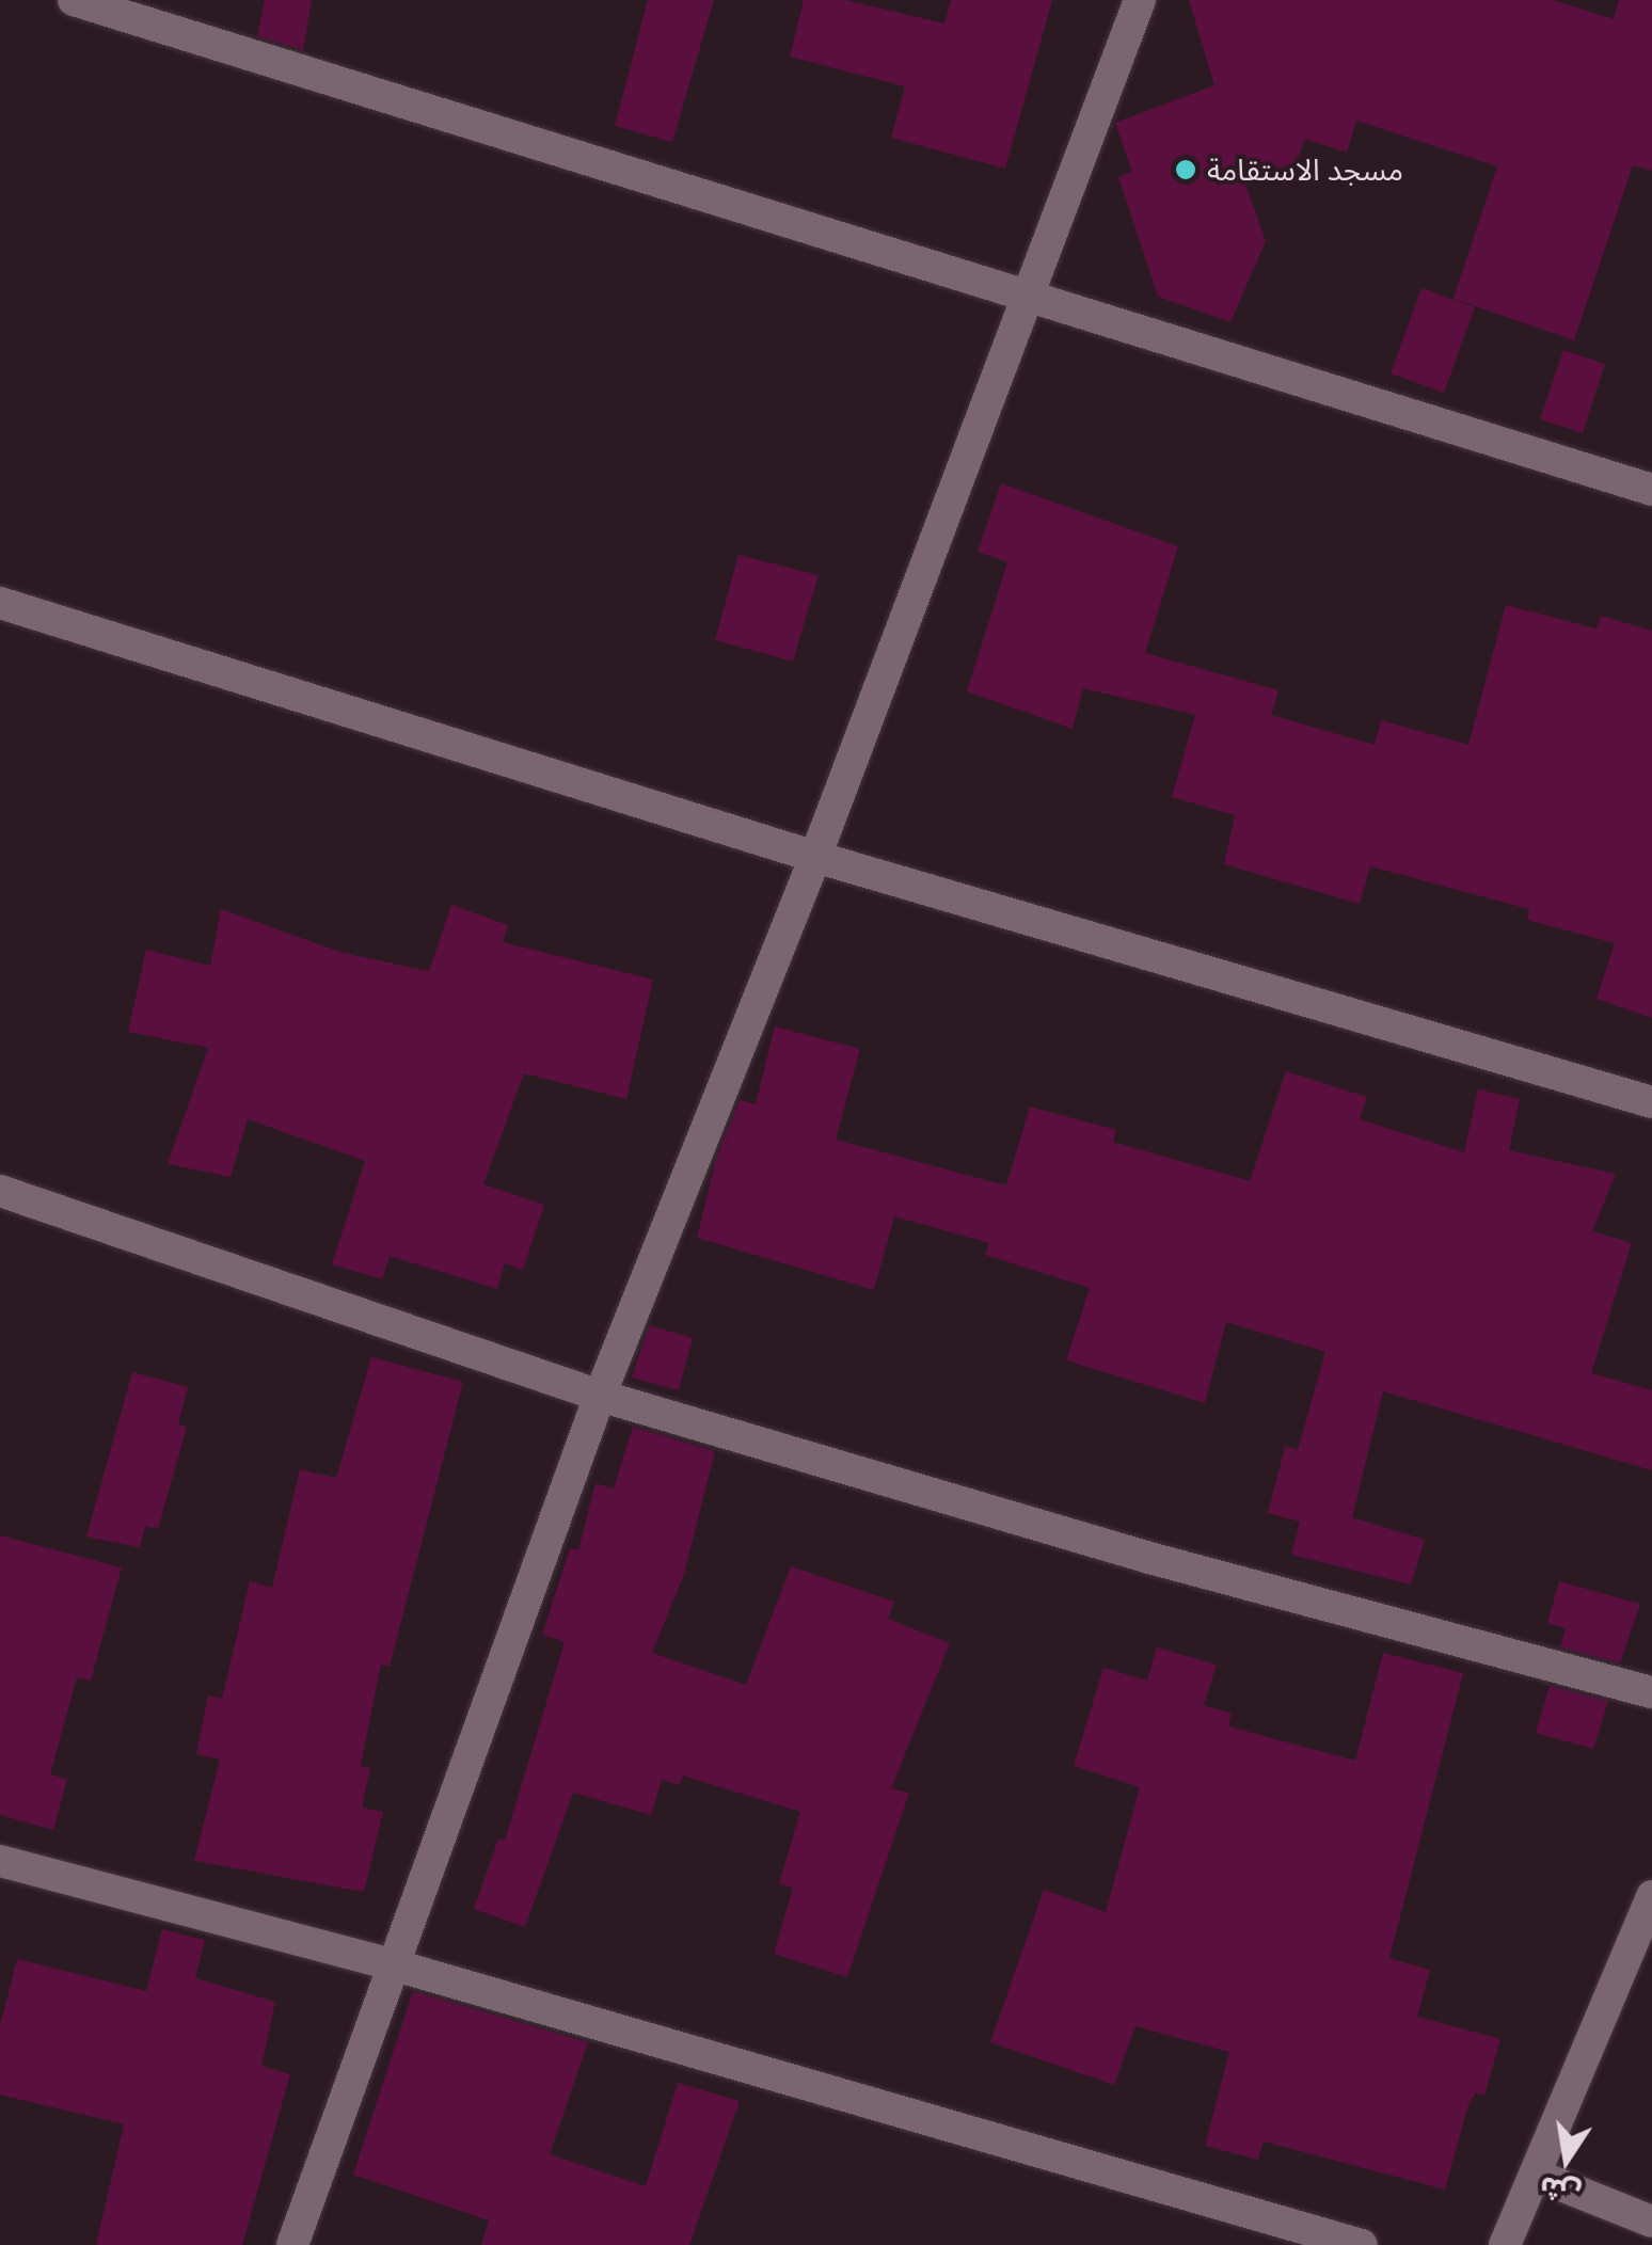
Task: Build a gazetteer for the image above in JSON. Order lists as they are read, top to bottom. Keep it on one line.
{"places":["مسجد الاستقامة"],"north":"bottom"}
